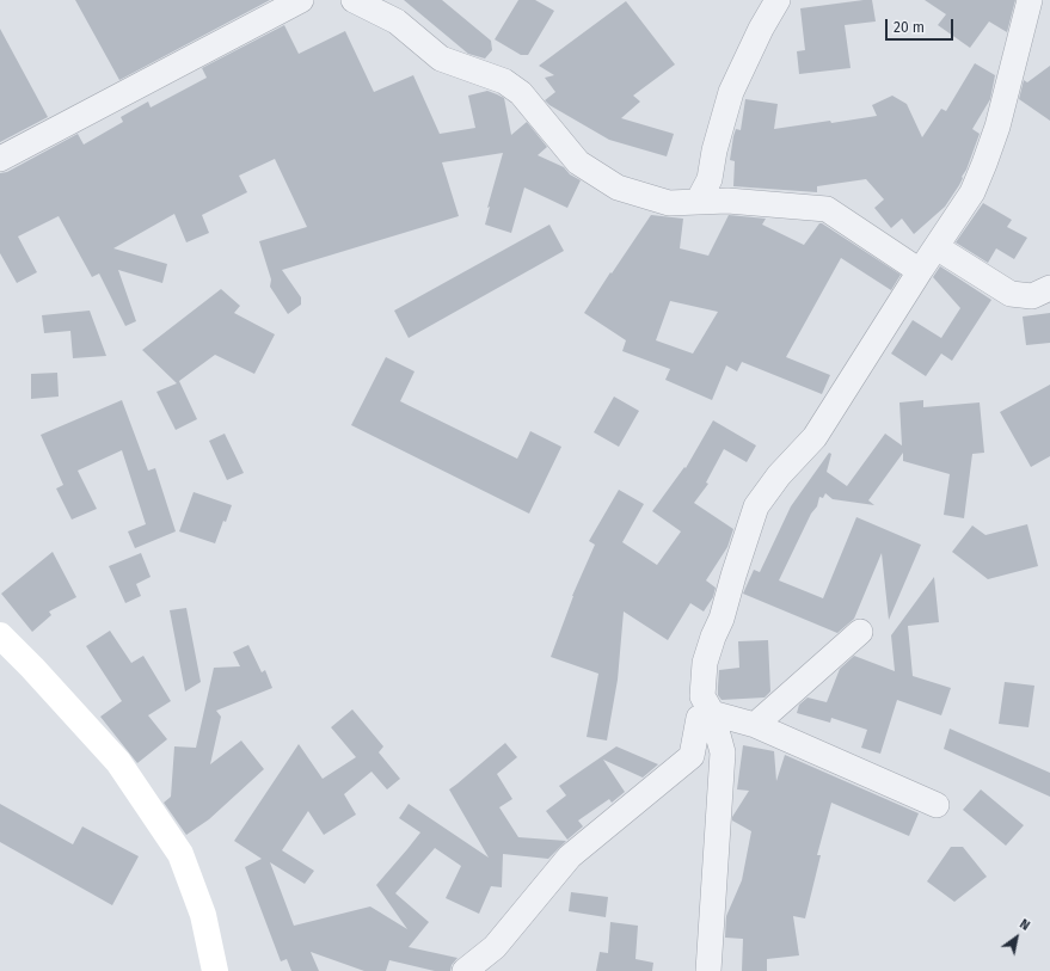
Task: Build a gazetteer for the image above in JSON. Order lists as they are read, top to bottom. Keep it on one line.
{"scale_bar":"20 m","north":"top right"}
